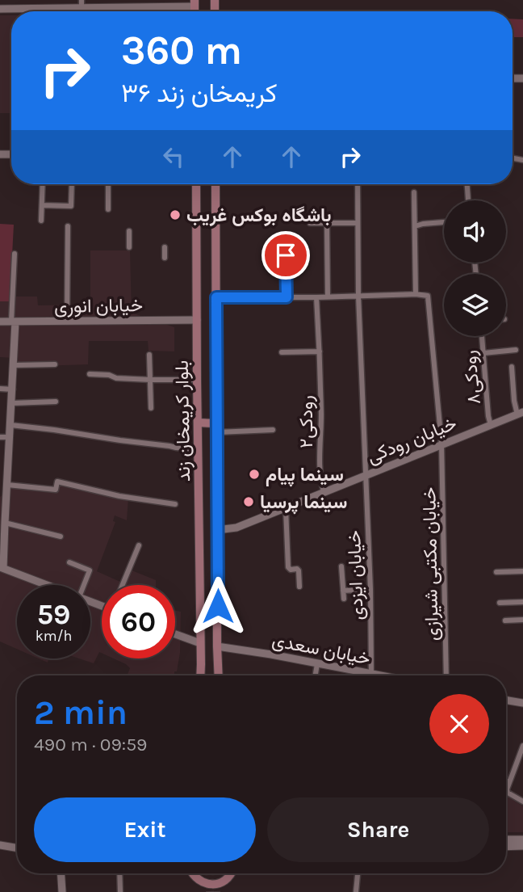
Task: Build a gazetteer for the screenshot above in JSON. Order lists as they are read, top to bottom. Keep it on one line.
{"streets":{"main road":["بلوار کریمخان زند"],"street":["خیابان انوری","رودکی۸","رودکی۲","خیابان رودکی","خیابان مکتبی شیرازی","خیابان ایزدی","خیابان سعدی"]},"crossings":[["خیابان انوری","بلوار کریمخان زند"],["رودکی۸","خیابان رودکی"],["بلوار کریمخان زند","خیابان رودکی"],["بلوار کریمخان زند","خیابان سعدی"],["رودکی۲","خیابان رودکی"],["خیابان رودکی","خیابان مکتبی شیرازی"],["خیابان رودکی","خیابان ایزدی"],["خیابان ایزدی","خیابان سعدی"]],"places":["باشگاه بوکس غریب","سینما پیام","سینما پرسیا"],"page":{"turn":["360 m","کریمخان زند ۳۶"],"speed":"59 km/h","limit":"60","heading":["2 min","490 m · 09:59"],"buttons":["Exit","Share"]}}
